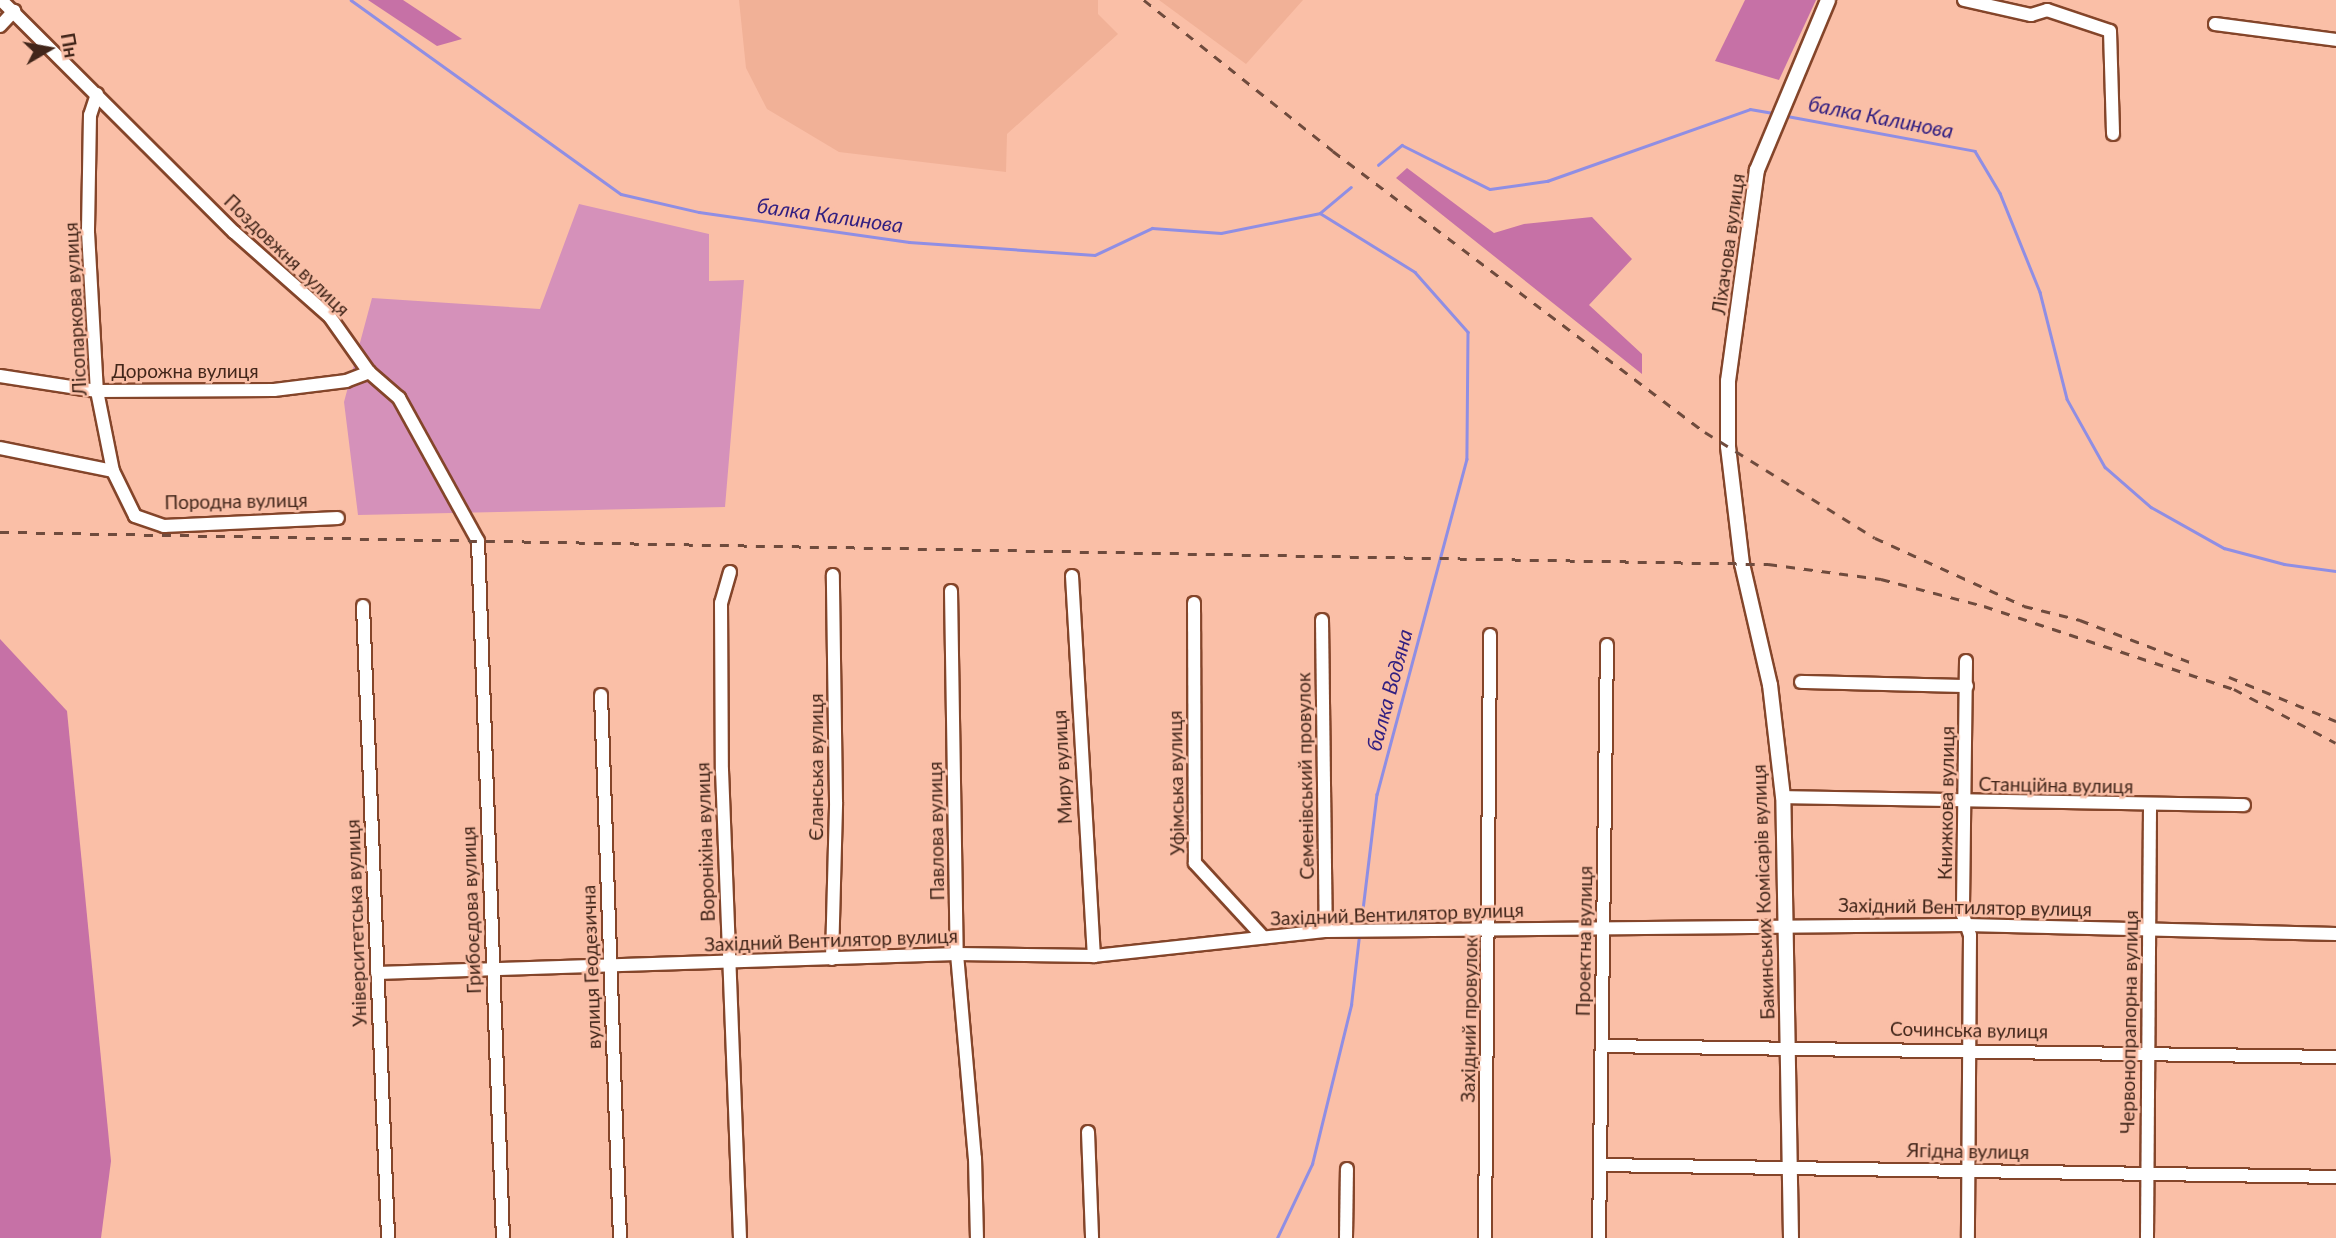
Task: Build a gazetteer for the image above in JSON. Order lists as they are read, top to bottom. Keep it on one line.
{"streets":{"street":["Ліхачова вулиця","Поздовжня вулиця","Лісопаркова вулиця","Дорожна вулиця","Породна вулиця","Єланська вулиця","Миру вулиця","Семенівський провулок","Уфімська вулиця","Станційна вулиця","Книжкова вулиця","Павлова вулиця","Вороніхіна вулиця","Бакинських Комісарів вулиця","Західний Вентилятор вулиця","Грибоєдова вулиця","Університетська вулиця","Проектна вулиця","вулиця Геодезична","Західний провулок","Червонопрапорна вулиця","Сочинська вулиця","Ягідна вулиця"]},"crossings":[["Ліхачова вулиця","Бакинських Комісарів вулиця"],["Поздовжня вулиця","Лісопаркова вулиця"],["Поздовжня вулиця","Дорожна вулиця"],["Поздовжня вулиця","Грибоєдова вулиця"],["Лісопаркова вулиця","Дорожна вулиця"],["Лісопаркова вулиця","Породна вулиця"],["Єланська вулиця","Західний Вентилятор вулиця"],["Миру вулиця","Західний Вентилятор вулиця"],["Семенівський провулок","Західний Вентилятор вулиця"],["Уфімська вулиця","Західний Вентилятор вулиця"],["Станційна вулиця","Книжкова вулиця"],["Станційна вулиця","Бакинських Комісарів вулиця"],["Станційна вулиця","Червонопрапорна вулиця"],["Книжкова вулиця","Західний Вентилятор вулиця"],["Книжкова вулиця","Сочинська вулиця"],["Книжкова вулиця","Ягідна вулиця"],["Павлова вулиця","Західний Вентилятор вулиця"],["Вороніхіна вулиця","Західний Вентилятор вулиця"],["Бакинських Комісарів вулиця","Західний Вентилятор вулиця"],["Бакинських Комісарів вулиця","Сочинська вулиця"],["Бакинських Комісарів вулиця","Ягідна вулиця"],["Західний Вентилятор вулиця","Грибоєдова вулиця"],["Західний Вентилятор вулиця","Університетська вулиця"],["Західний Вентилятор вулиця","Проектна вулиця"],["Західний Вентилятор вулиця","вулиця Геодезична"],["Західний Вентилятор вулиця","Західний провулок"],["Західний Вентилятор вулиця","Червонопрапорна вулиця"],["Проектна вулиця","Сочинська вулиця"],["Проектна вулиця","Ягідна вулиця"],["Червонопрапорна вулиця","Сочинська вулиця"],["Червонопрапорна вулиця","Ягідна вулиця"]],"water":["балка Калинова","балка Водяна"],"north":"right"}
